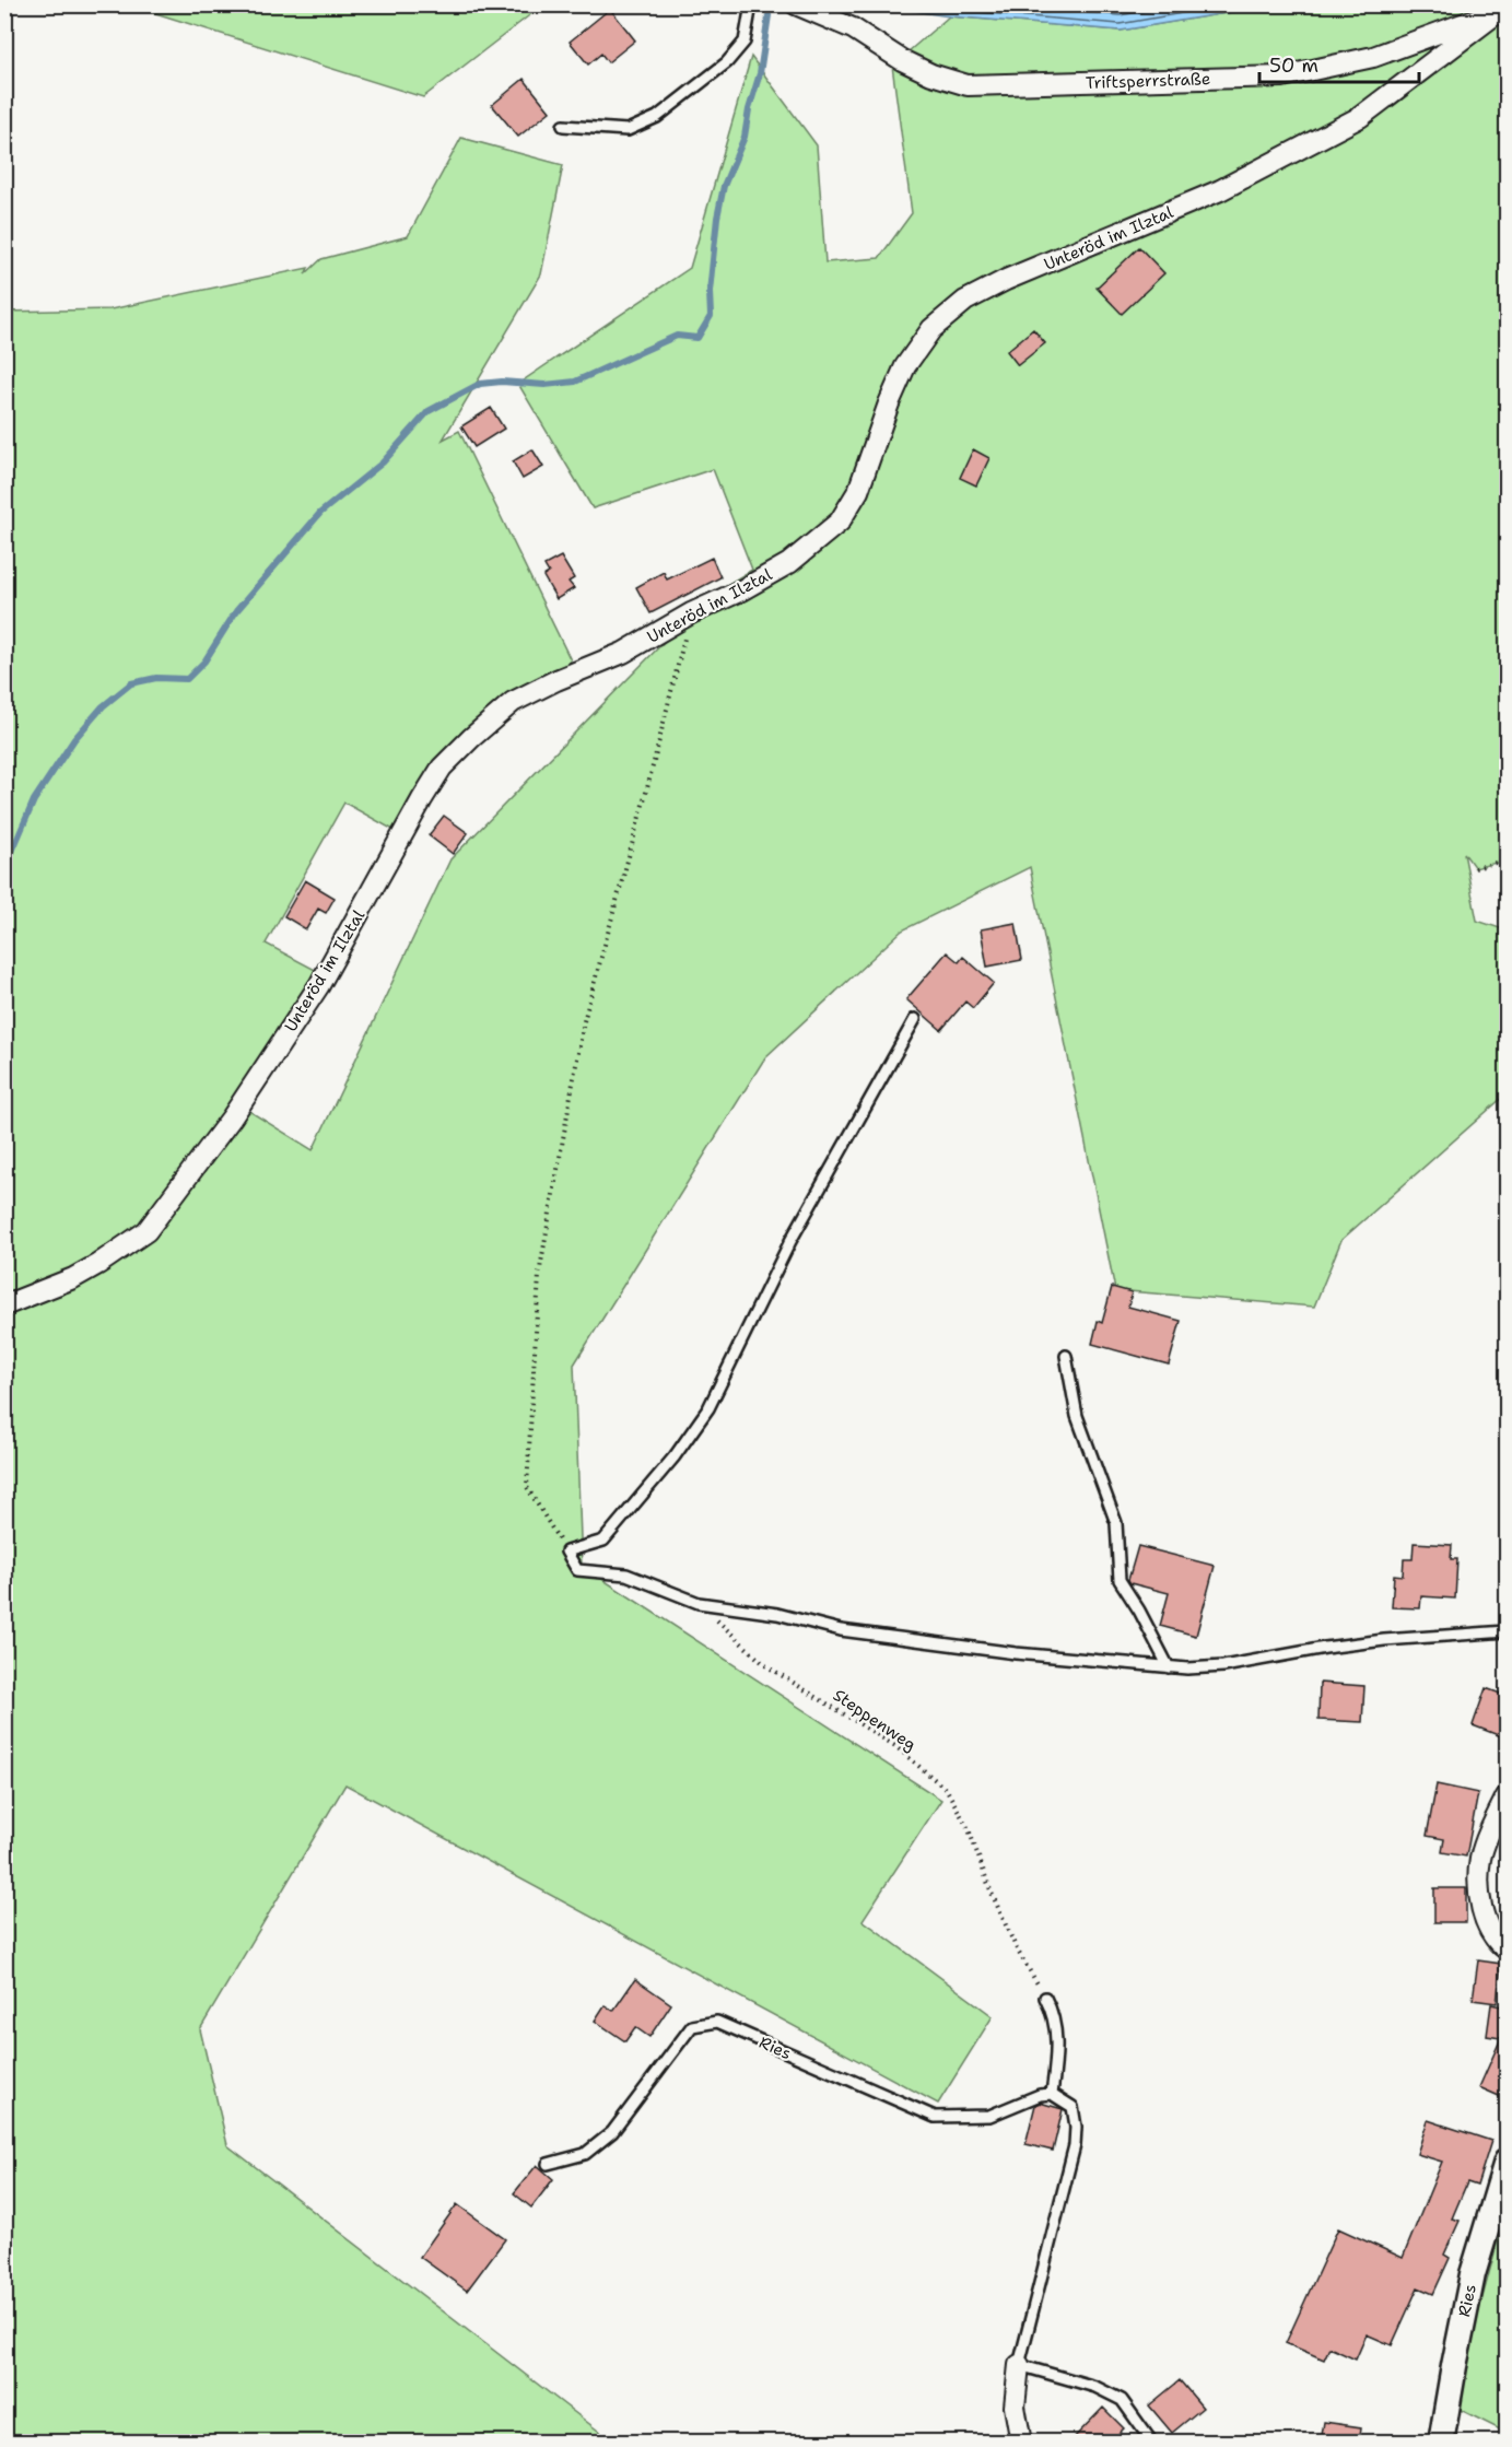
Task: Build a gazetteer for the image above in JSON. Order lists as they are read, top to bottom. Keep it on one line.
{"streets":{"street":["Triftsperrstraße","Unteröd im Ilztal","Ries"],"path":["Steppenweg"]},"crossings":[["Triftsperrstraße","Unteröd im Ilztal"]],"scale_bar":"50 m"}
